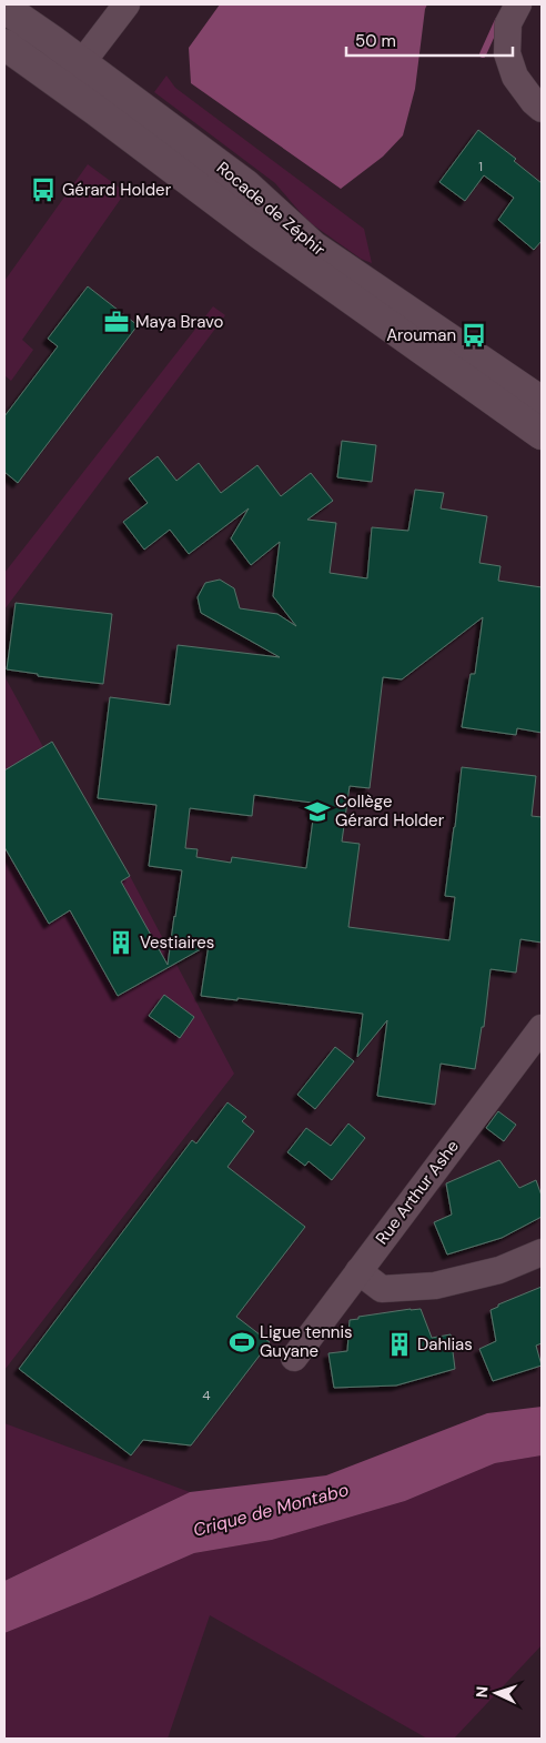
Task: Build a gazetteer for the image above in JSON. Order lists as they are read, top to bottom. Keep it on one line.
{"streets":{"main road":["Rocade de Zéphir"],"street":["Rue Arthur Ashe"]},"water":["Crique de Montabo"],"places":{"bus stop":["Gérard Holder","Arouman"],"office":["Maya Bravo"],"school or university":["Collège Gérard Holder"],"building":["Vestiaires","Dahlias"],"sports":["Ligue tennis Guyane"]},"house_numbers":["1","4"],"scale_bar":"50 m","north":"left"}
